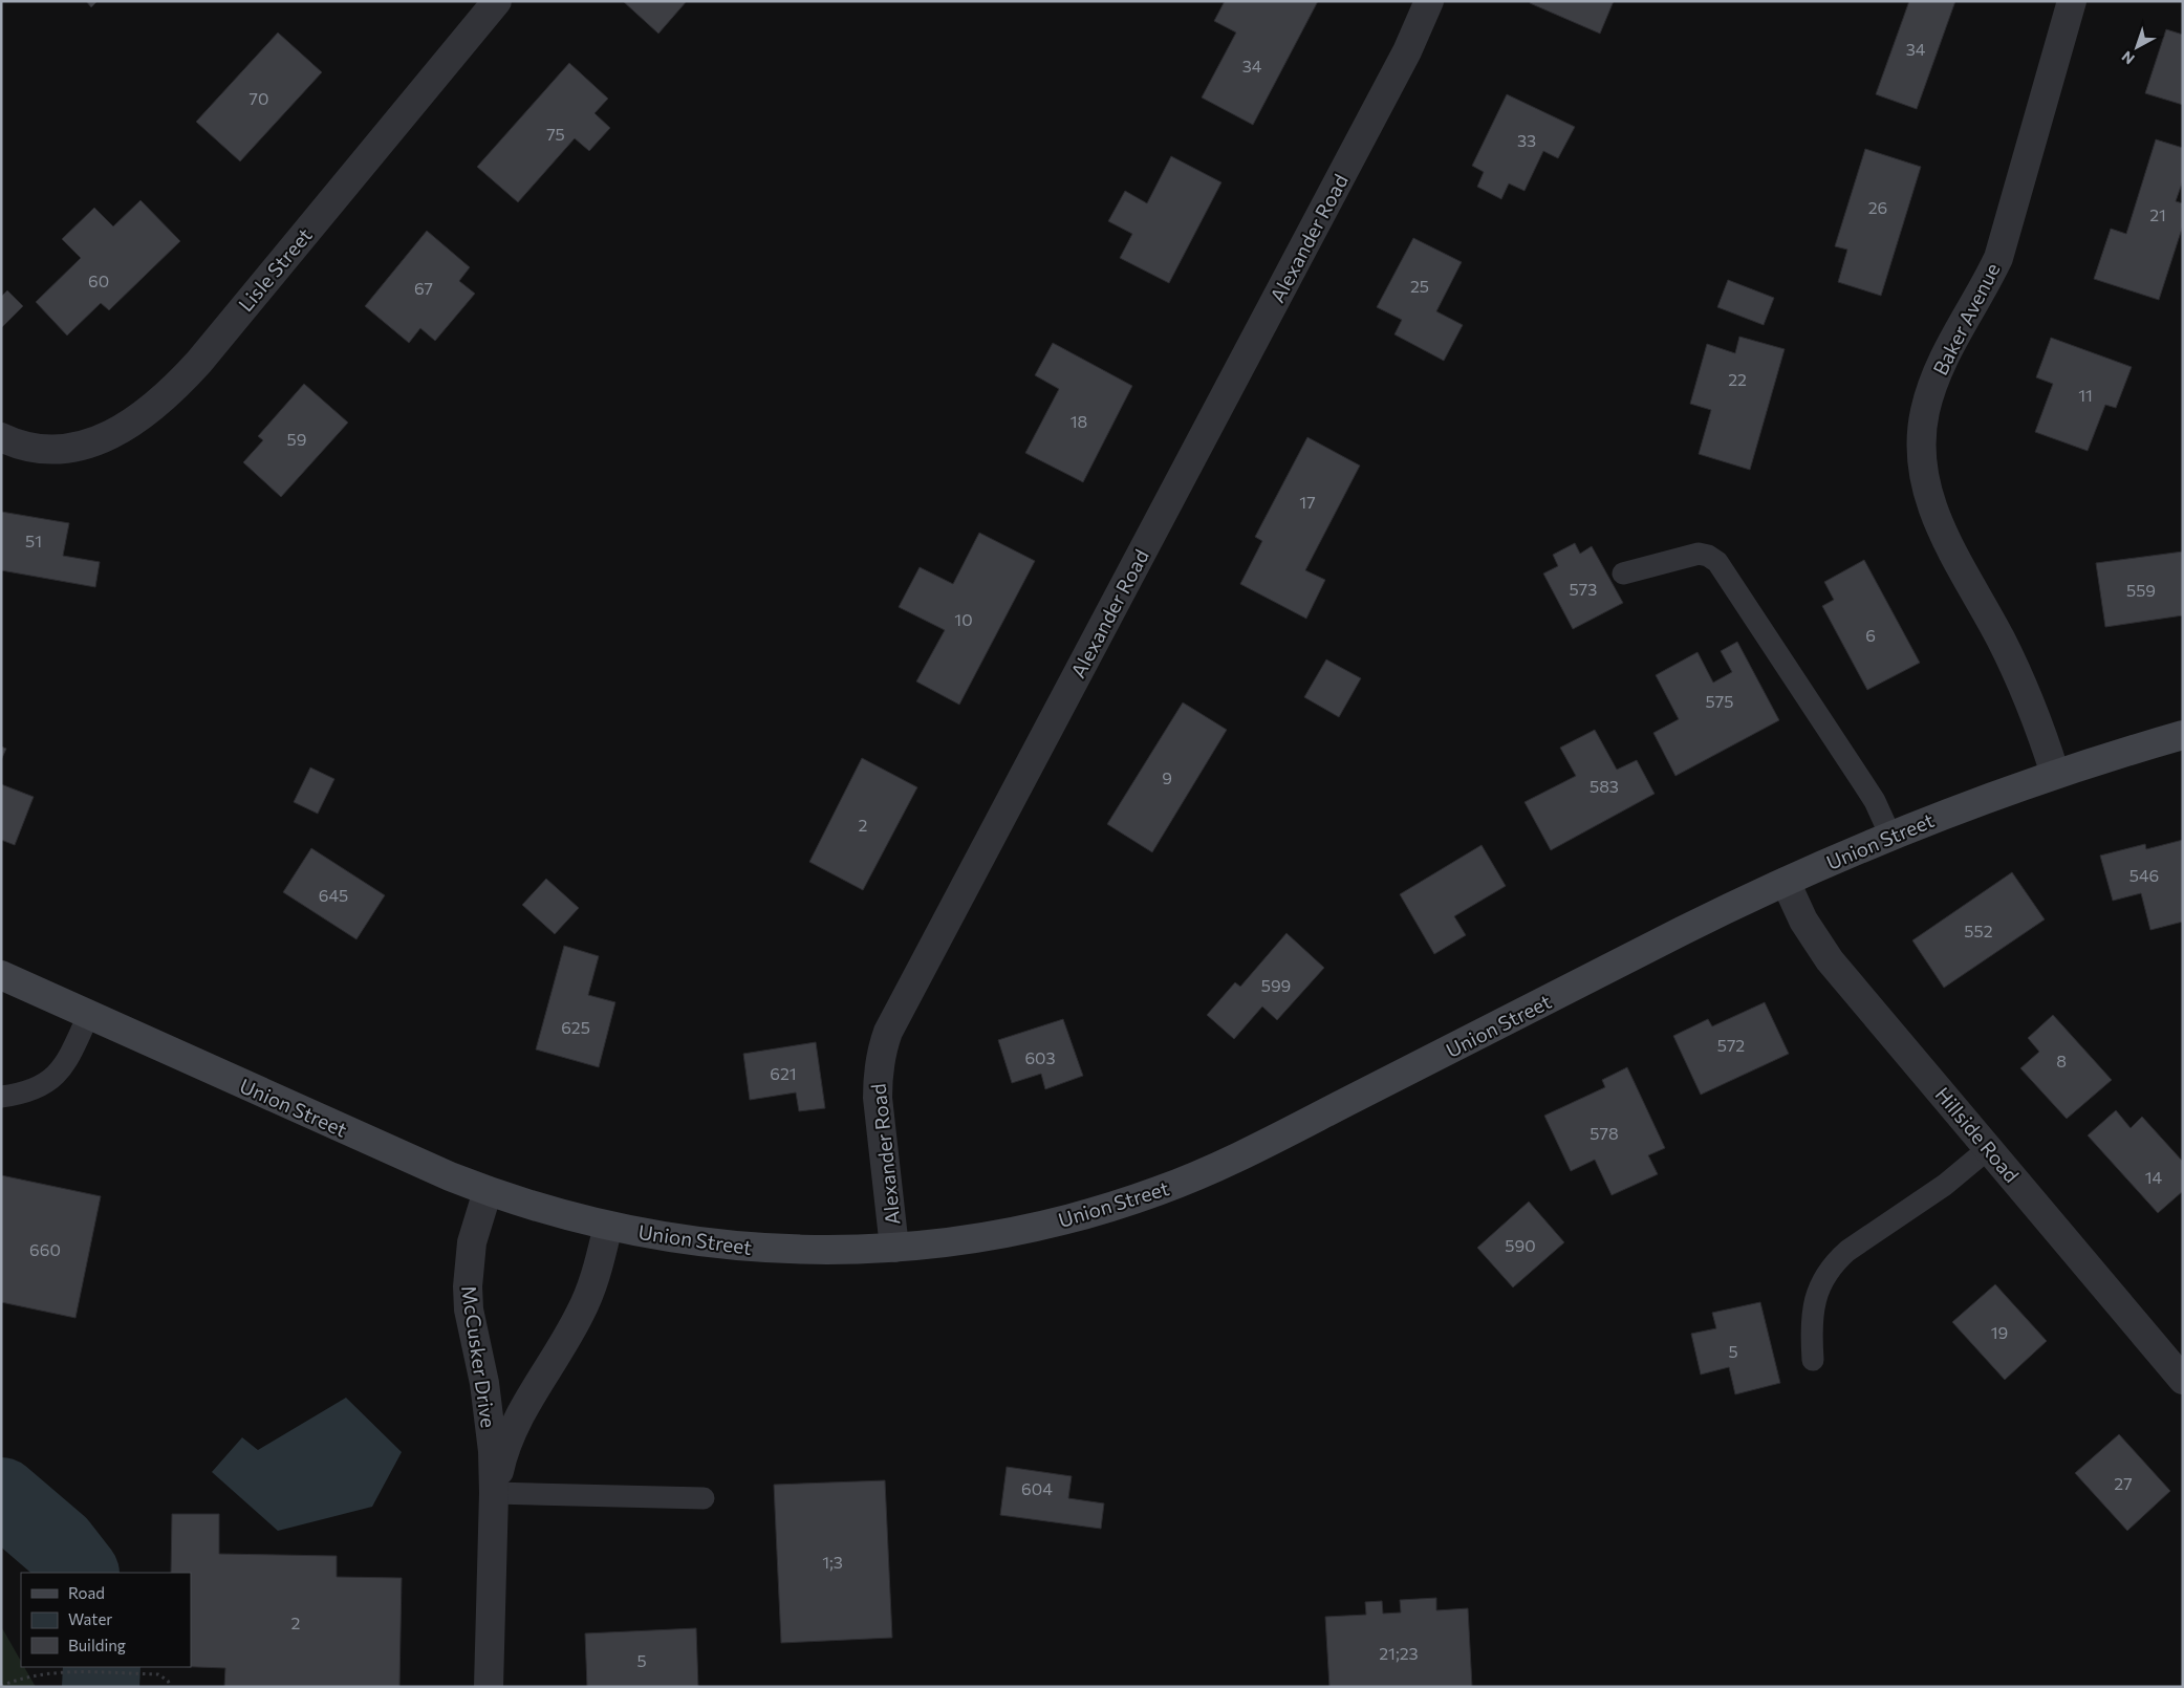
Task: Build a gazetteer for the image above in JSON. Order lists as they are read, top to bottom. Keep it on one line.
{"streets":{"main road":["Union Street"],"street":["Alexander Road","Lisle Street","Baker Avenue","Hillside Road","McCusker Drive"]},"crossings":[["Alexander Road","Union Street"],["Baker Avenue","Union Street"],["Union Street","Hillside Road"],["Union Street","McCusker Drive"]],"house_numbers":["34","34","70","75","33","26","21","60","25","67","22","11","18","59","17","51","573","559","10","6","575","9","583","2","546","645","552","599","625","572","603","8","621","578","14","590","660","19","5","27","604","1;3","2","21;23","5"],"legend":["Road","Water","Building"],"north":"bottom left"}
